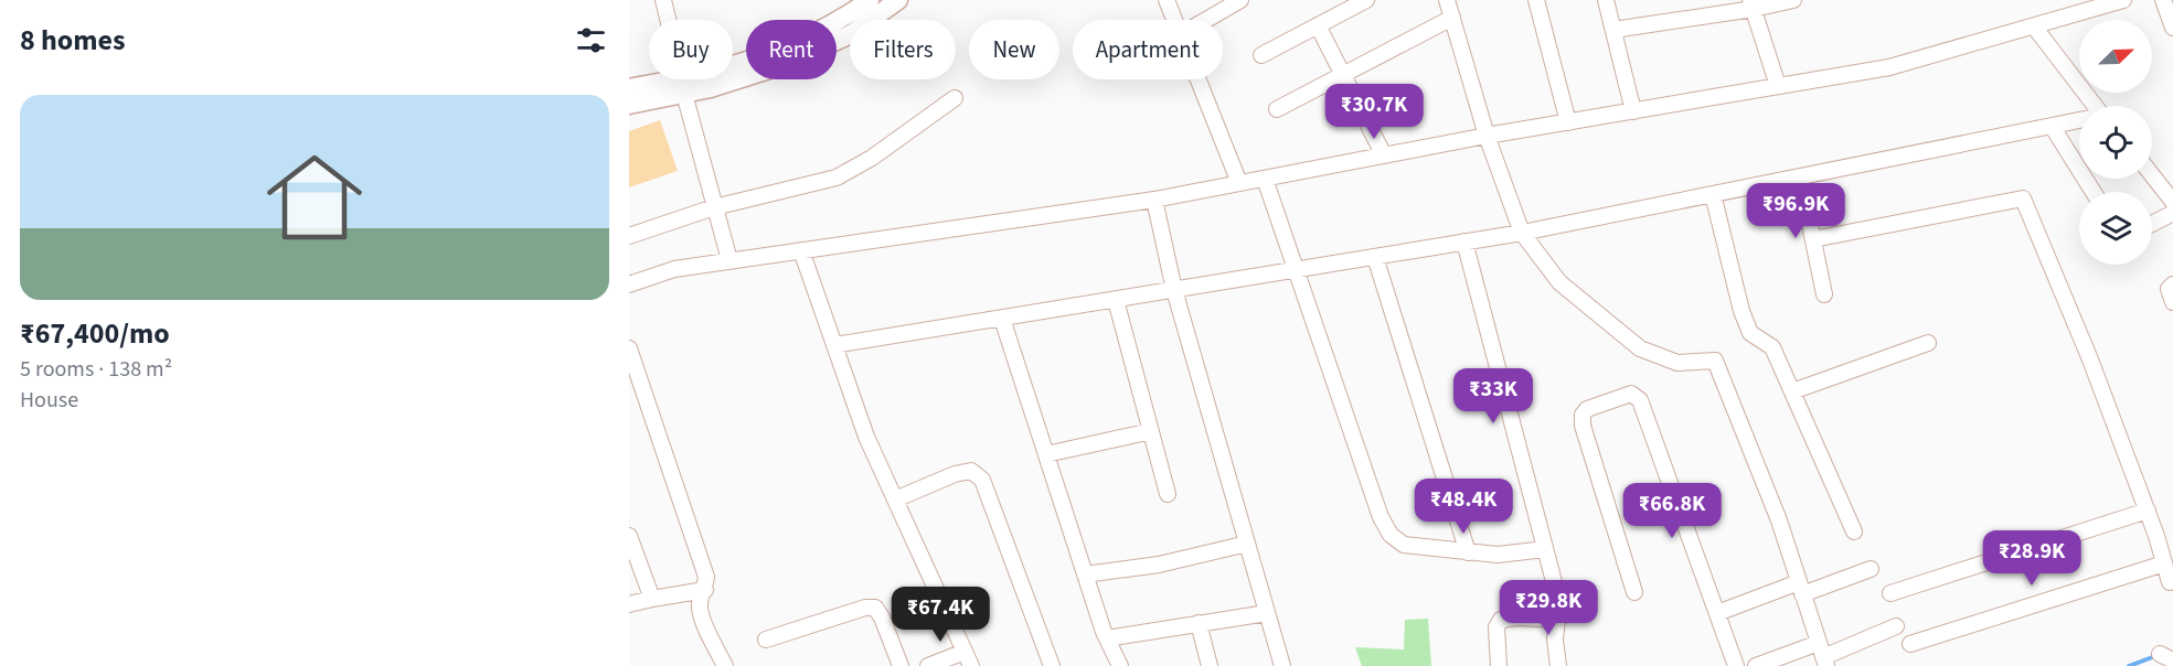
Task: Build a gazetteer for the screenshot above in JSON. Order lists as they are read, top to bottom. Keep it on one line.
{"north":"top right","page":{"heading":"8 homes","chip":["Buy","Rent","Filters","New","Apartment"],"list":[{"name":"₹67,400/mo","note":"5 rooms · 138 m² · House"}],"price":["₹30.7K","₹96.9K","₹33K","₹48.4K","₹66.8K","₹28.9K","₹29.8K","₹67.4K"]}}
